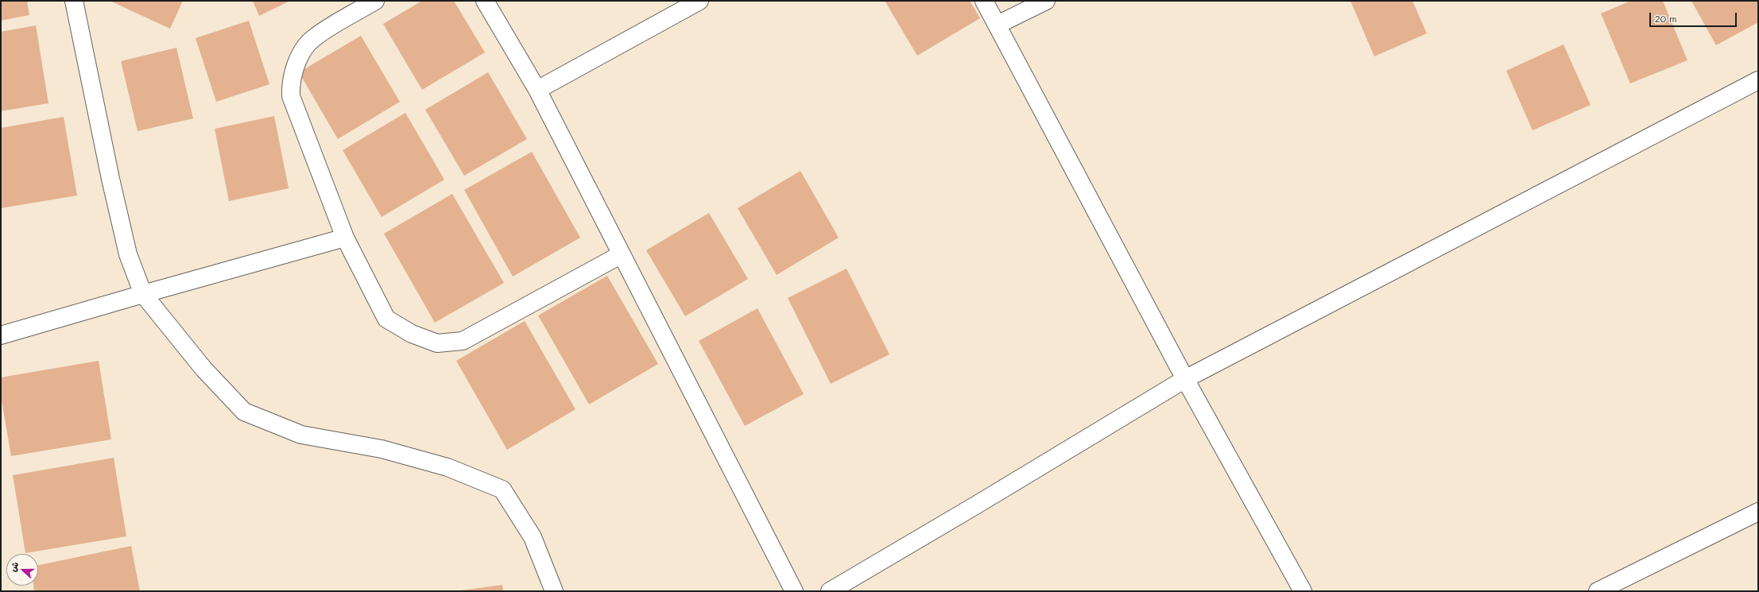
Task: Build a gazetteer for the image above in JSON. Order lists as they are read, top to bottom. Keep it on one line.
{"scale_bar":"20 m","north":"left"}
